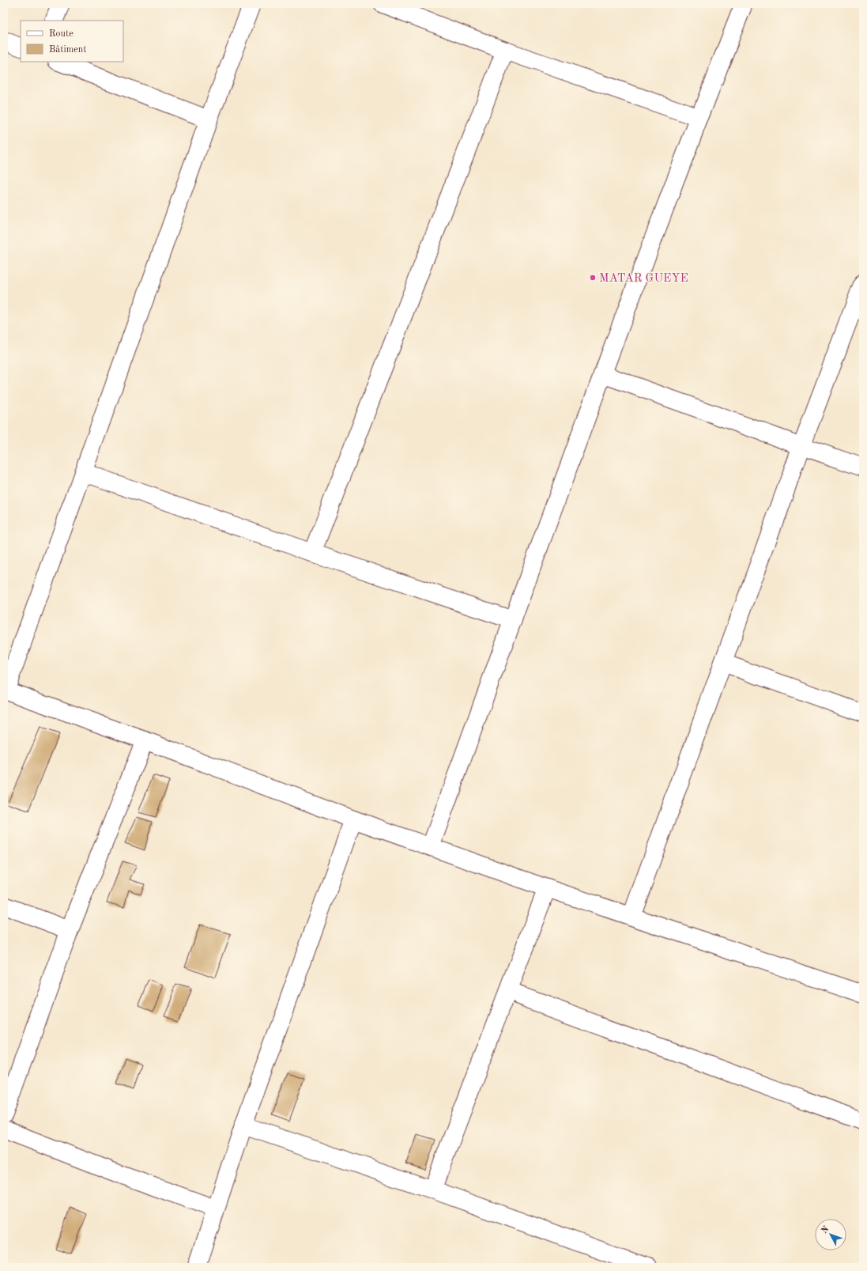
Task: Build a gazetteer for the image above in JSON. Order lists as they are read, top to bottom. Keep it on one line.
{"places":["MATAR GUEYE"],"legend":["Route","Bâtiment"],"north":"top left"}
